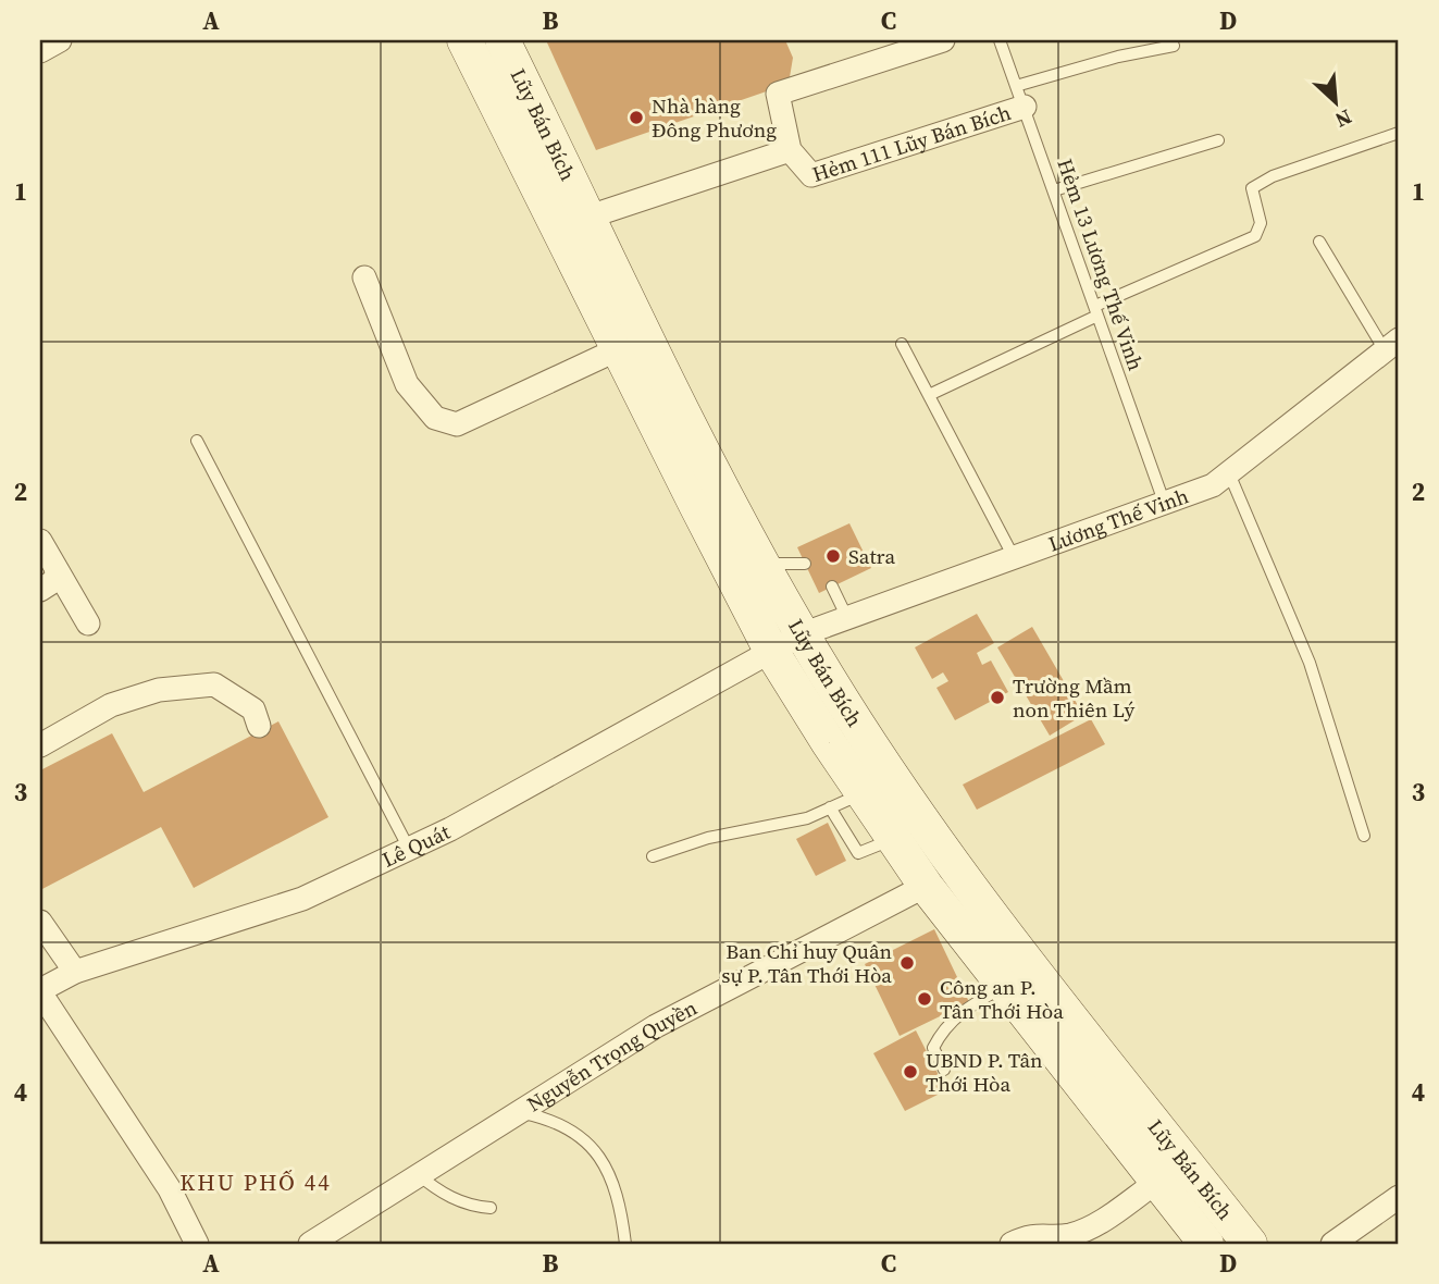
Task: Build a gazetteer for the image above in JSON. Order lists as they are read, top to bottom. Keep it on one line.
{"streets":{"main road":["Lũy Bán Bích"],"street":["Hẻm 111 Lũy Bán Bích","Lương Thế Vinh","Lê Quát","Nguyễn Trọng Quyền"],"lane":["Hẻm 13 Lương Thế Vinh"]},"crossings":[["Lũy Bán Bích","Hẻm 111 Lũy Bán Bích"],["Lũy Bán Bích","Lương Thế Vinh"],["Lũy Bán Bích","Lê Quát"],["Lũy Bán Bích","Nguyễn Trọng Quyền"],["Hẻm 111 Lũy Bán Bích","Hẻm 13 Lương Thế Vinh"],["Hẻm 13 Lương Thế Vinh","Lương Thế Vinh"],["Lương Thế Vinh","Lê Quát"]],"districts":["KHU PHỐ 44"],"places":["Nhà hàng Đông Phương","Satra","Trường Mầm non Thiên Lý","Ban Chỉ huy Quân sự P. Tân Thới Hòa","Công an P. Tân Thới Hòa","UBND P. Tân Thới Hòa"],"north":"bottom right","grid":{"columns":["A","B","C","D"],"rows":["1","2","3","4"]}}
